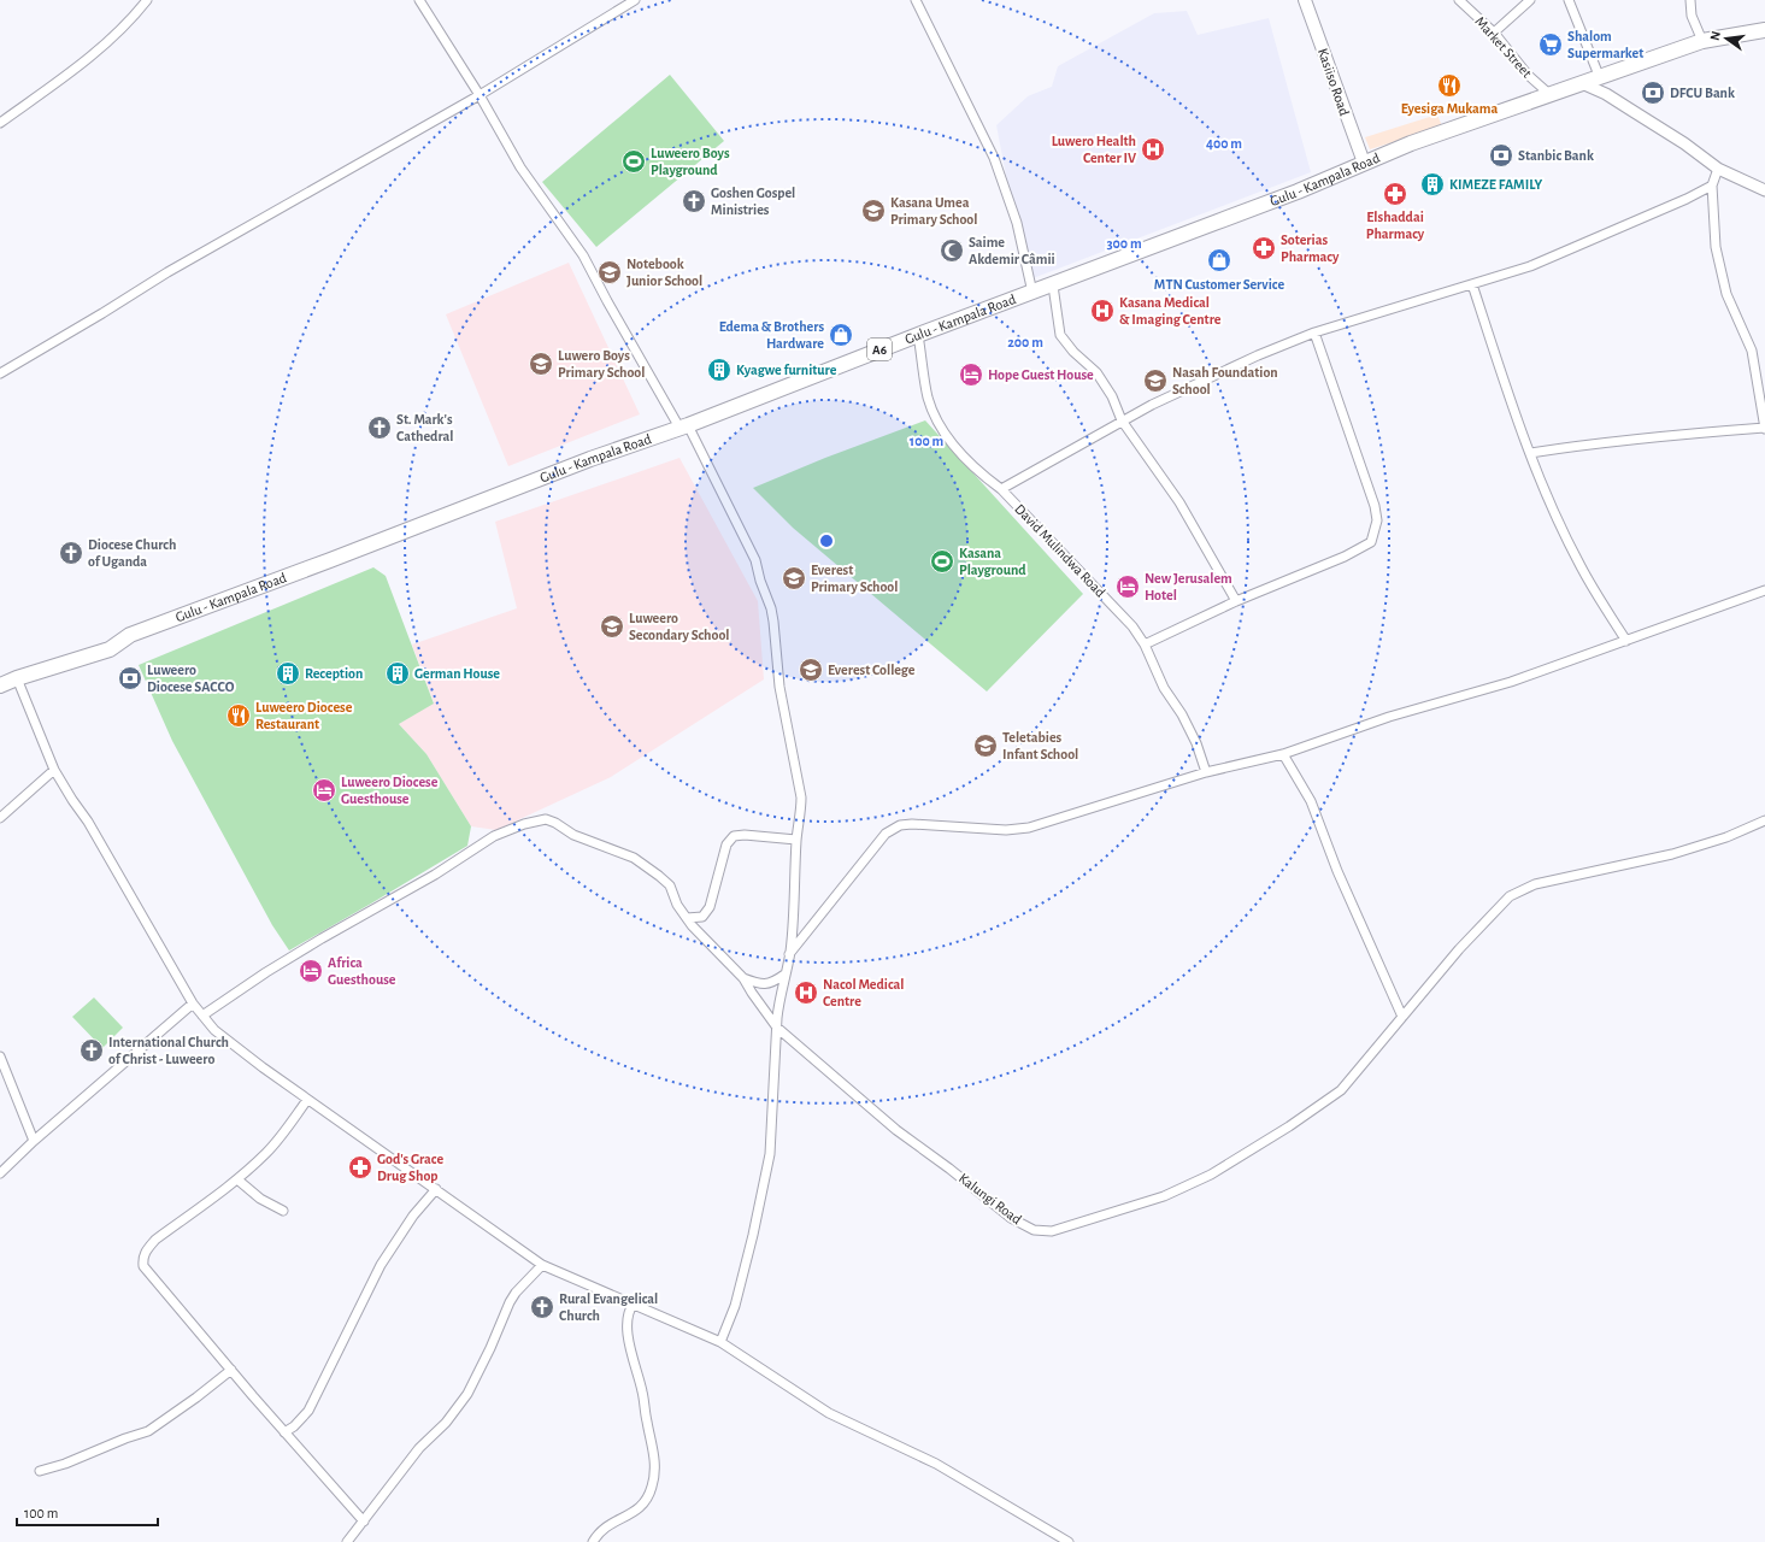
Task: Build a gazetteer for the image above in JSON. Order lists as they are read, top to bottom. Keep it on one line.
{"streets":{"main road":["Kasiiso Road","Gulu - Kampala Road","A6"],"street":["Market Street","David Mulindwa Road","Kalungi Road"]},"crossings":[["Market Street","Gulu - Kampala Road"],["Kasiiso Road","Gulu - Kampala Road"],["Gulu - Kampala Road","David Mulindwa Road"]],"places":{"supermarket":["Shalom Supermarket"],"restaurant":["Eyesiga Mukama","Luweero Diocese Restaurant"],"bank":["DFCU Bank","Stanbic Bank","Luweero Diocese SACCO"],"hospital":["Luwero Health Center IV","Kasana Medical & Imaging Centre","Nacol Medical Centre"],"sports":["Luweero Boys Playground","Kasana Playground"],"building":["KIMEZE FAMILY","Kyagwe furniture","Reception","German House"],"pharmacy":["Elshaddai Pharmacy","Soterias Pharmacy","God's Grace Drug Shop"],"church":["Goshen Gospel Ministries","St. Mark's Cathedral","Diocese Church of Uganda","International Church of Christ - Luweero","Rural Evangelical Church"],"school or university":["Kasana Umea Primary School","Notebook Junior School","Luwero Boys Primary School","Nasah Foundation School","Everest Primary School","Luweero Secondary School","Everest College","Teletabies Infant School"],"mosque":["Saime Akdemir Câmii"],"shop":["MTN Customer Service","Edema & Brothers Hardware"],"hotel":["Hope Guest House","New Jerusalem Hotel","Luweero Diocese Guesthouse","Africa Guesthouse"]},"scale_bar":"100 m","north":"left","rings":["400 m","300 m","200 m","100 m"]}
